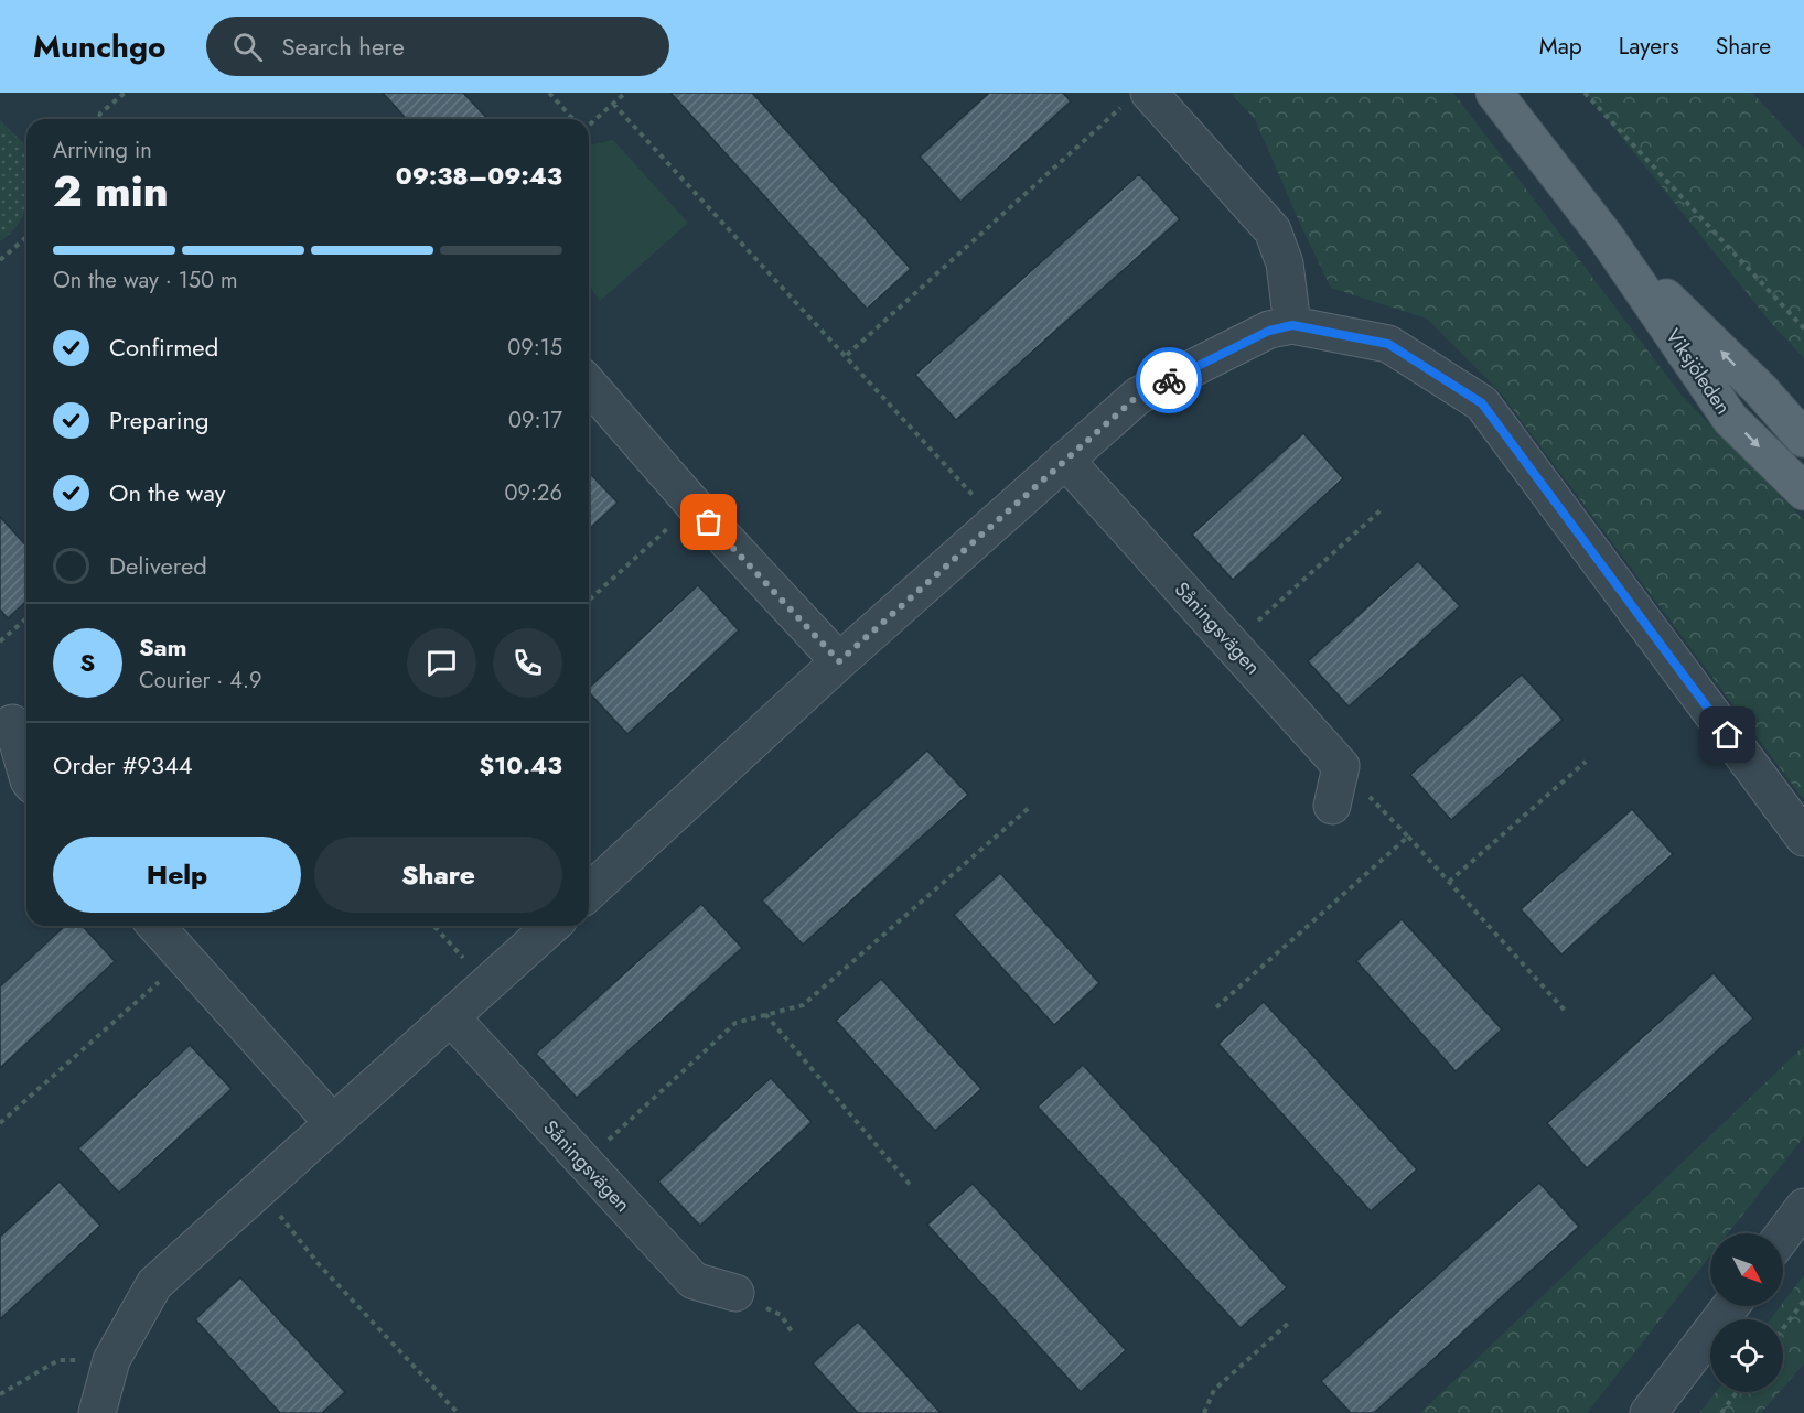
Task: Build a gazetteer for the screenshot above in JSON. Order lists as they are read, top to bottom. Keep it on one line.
{"streets":{"main road":["Viksjöleden"],"street":["Såningsvägen"]},"north":"bottom right","page":{"header":"Munchgo","search":"Search here","nav":["Map","Layers","Share"],"heading":["2 min","Arriving in","09:38–09:43"],"panel":["Sam","Courier · 4.9","Order #9344","$10.43"],"bar":"On the way · 150 m","list":[["Confirmed","09:15"],["Preparing","09:17"],["On the way","09:26"],"Delivered"],"round":"S","buttons":["Help","Share"]}}
